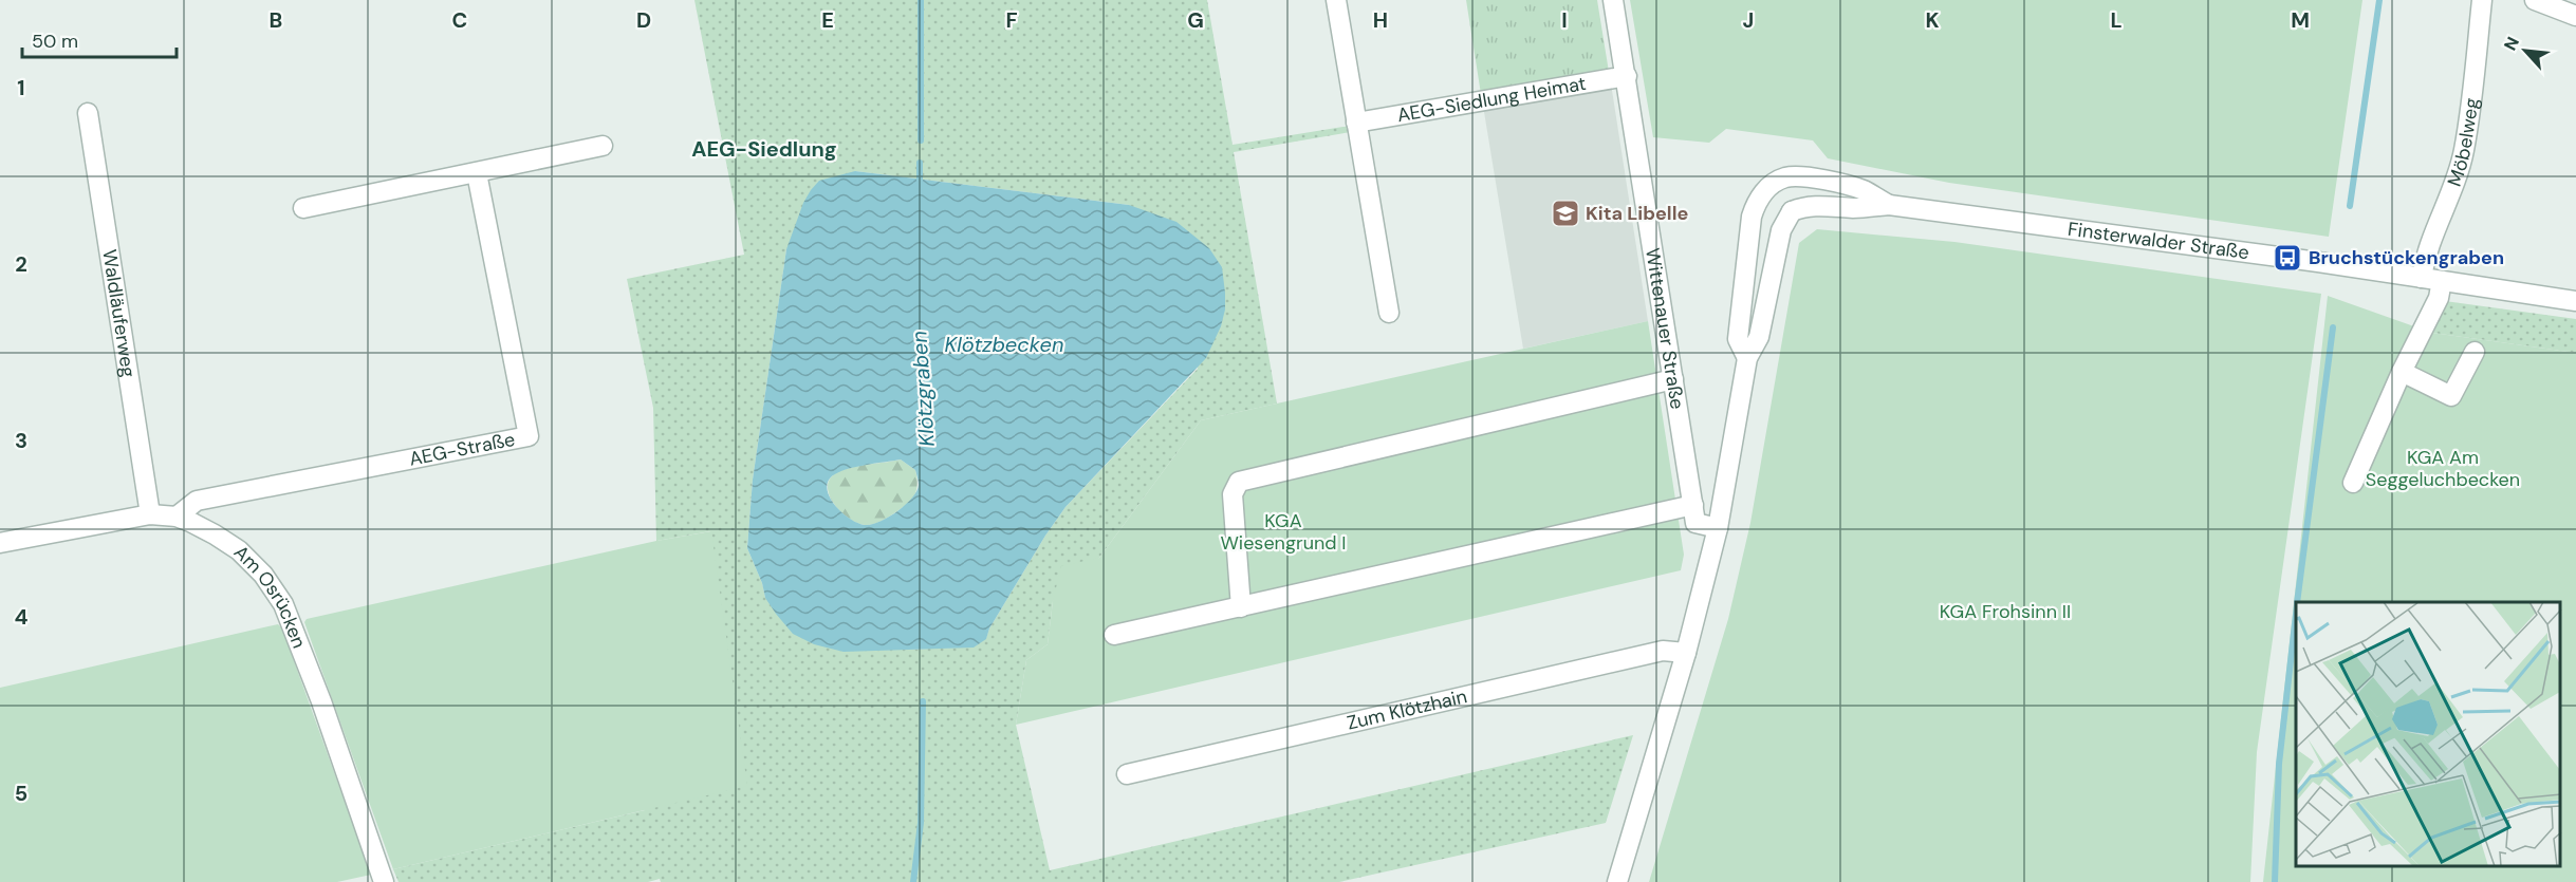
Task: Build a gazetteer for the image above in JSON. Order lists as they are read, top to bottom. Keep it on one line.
{"streets":{"street":["AEG-Siedlung Heimat","Möbelweg","Finsterwalder Straße","Waldläuferweg","Wittenauer Straße","AEG-Straße","Am Osrücken","Zum Klötzhain"]},"crossings":[["AEG-Siedlung Heimat","Wittenauer Straße"],["Möbelweg","Finsterwalder Straße"],["Waldläuferweg","Am Osrücken"],["AEG-Straße","Am Osrücken"]],"districts":["AEG-Siedlung"],"water":["Klötzbecken","Klötzgraben"],"parks":["KGA Am Seggeluchbecken","KGA Wiesengrund I","KGA Frohsinn II"],"places":{"school or university":["Kita Libelle"],"bus stop":["Bruchstückengraben"]},"scale_bar":"50 m","north":"top left","grid":{"columns":["B","C","D","E","F","G","H","I","J","K","L","M"],"rows":["1","2","3","4","5"]}}
